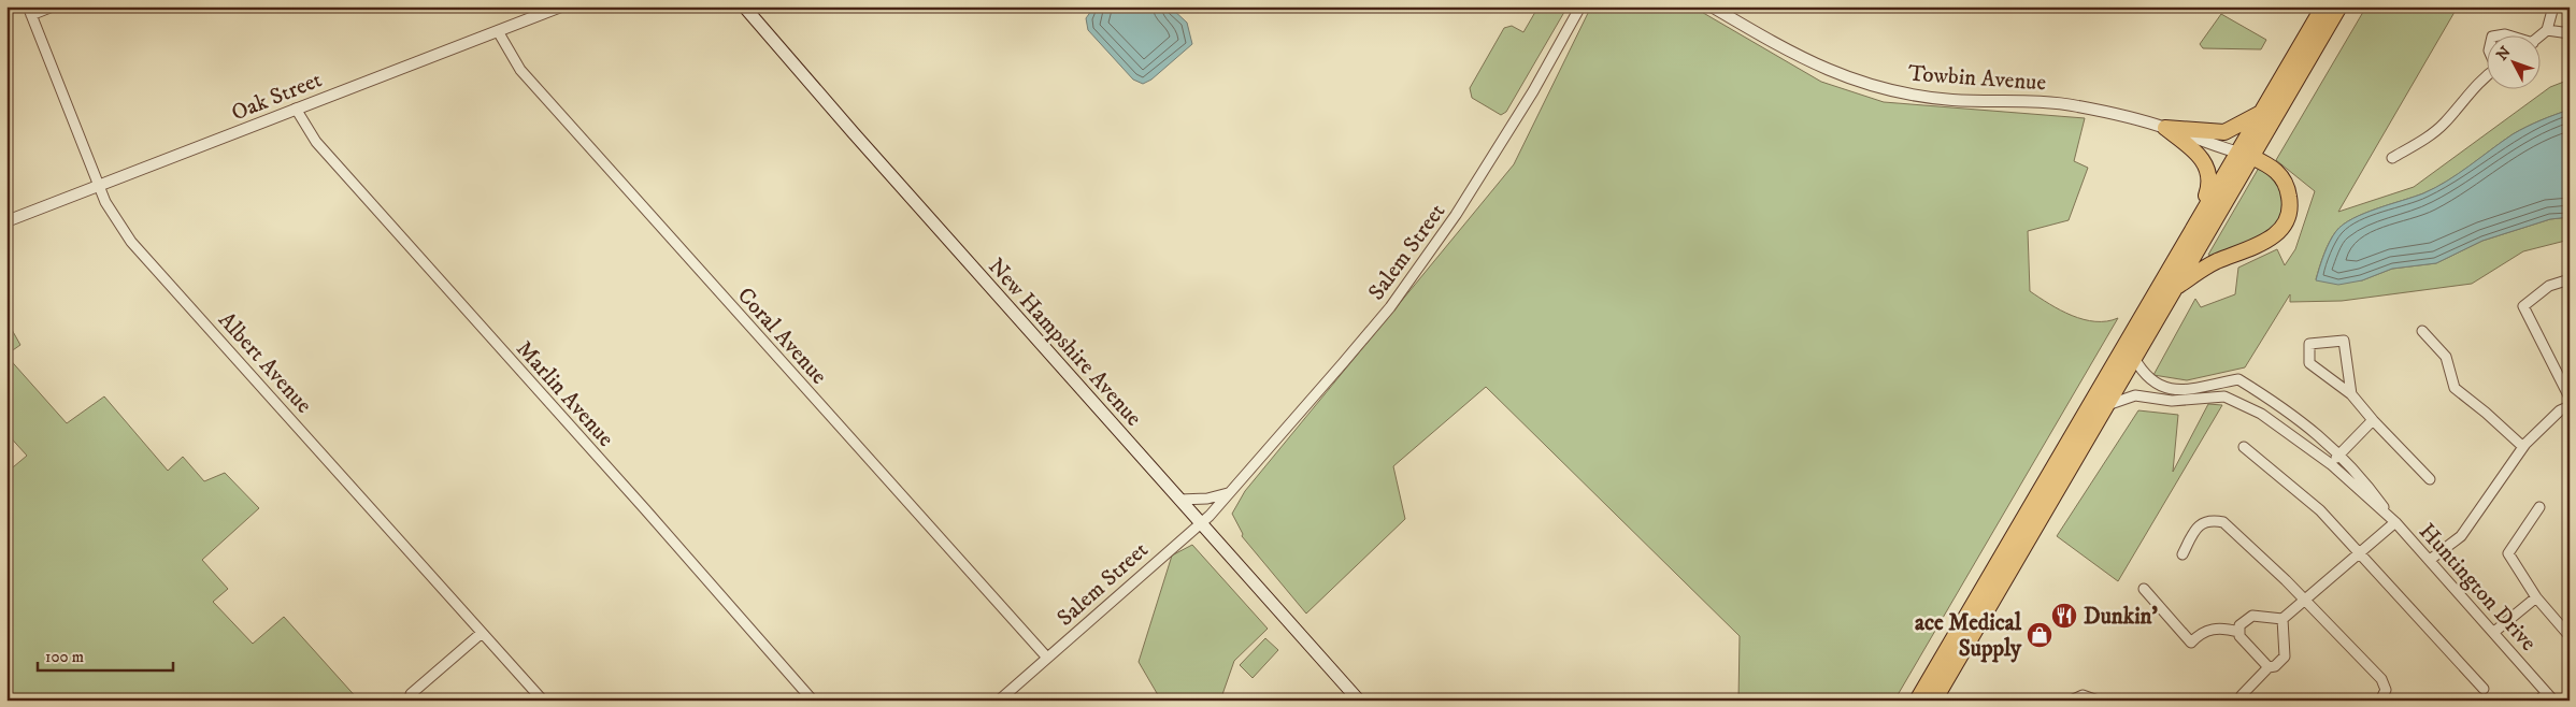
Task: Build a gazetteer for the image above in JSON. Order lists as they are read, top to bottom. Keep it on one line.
{"streets":{"main road":["New Hampshire Avenue"],"street":["Towbin Avenue","Oak Street","Salem Street","Coral Avenue","Albert Avenue","Marlin Avenue","Huntington Drive"]},"crossings":[["Oak Street","Coral Avenue"],["Oak Street","Albert Avenue"],["Oak Street","Marlin Avenue"],["Salem Street","Coral Avenue"],["Salem Street","New Hampshire Avenue"]],"places":{"restaurant":["Dunkin'"],"shop":["ace Medical Supply"]},"scale_bar":"100 m","north":"top left"}
